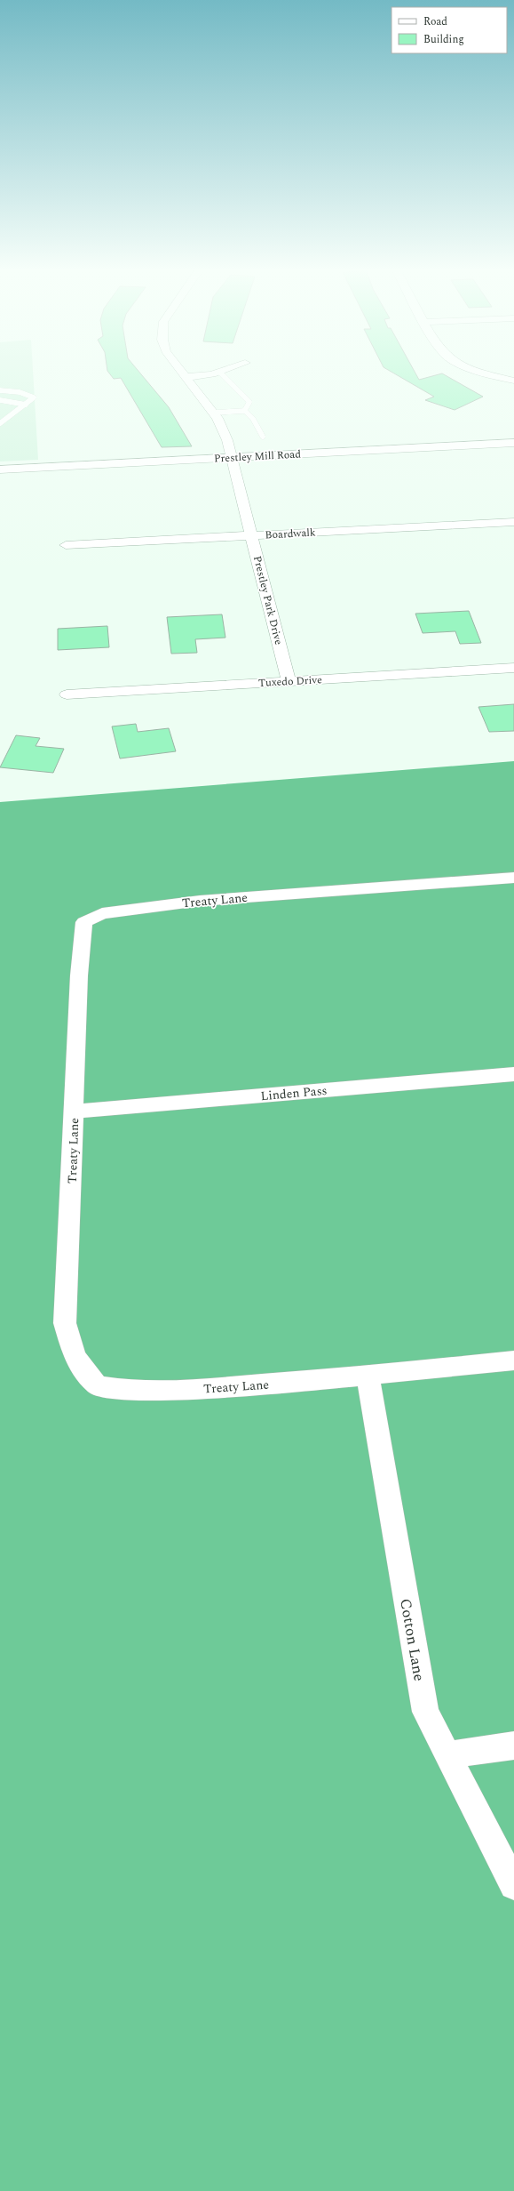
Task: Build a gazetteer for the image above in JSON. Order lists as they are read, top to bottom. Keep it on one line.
{"streets":{"street":["Prestley Mill Road","Boardwalk","Prestley Park Drive","Tuxedo Drive","Treaty Lane","Linden Pass","Cotton Lane"]},"crossings":[["Prestley Mill Road","Prestley Park Drive"],["Boardwalk","Prestley Park Drive"],["Prestley Park Drive","Tuxedo Drive"],["Treaty Lane","Linden Pass"],["Treaty Lane","Cotton Lane"]],"legend":["Road","Building"]}
